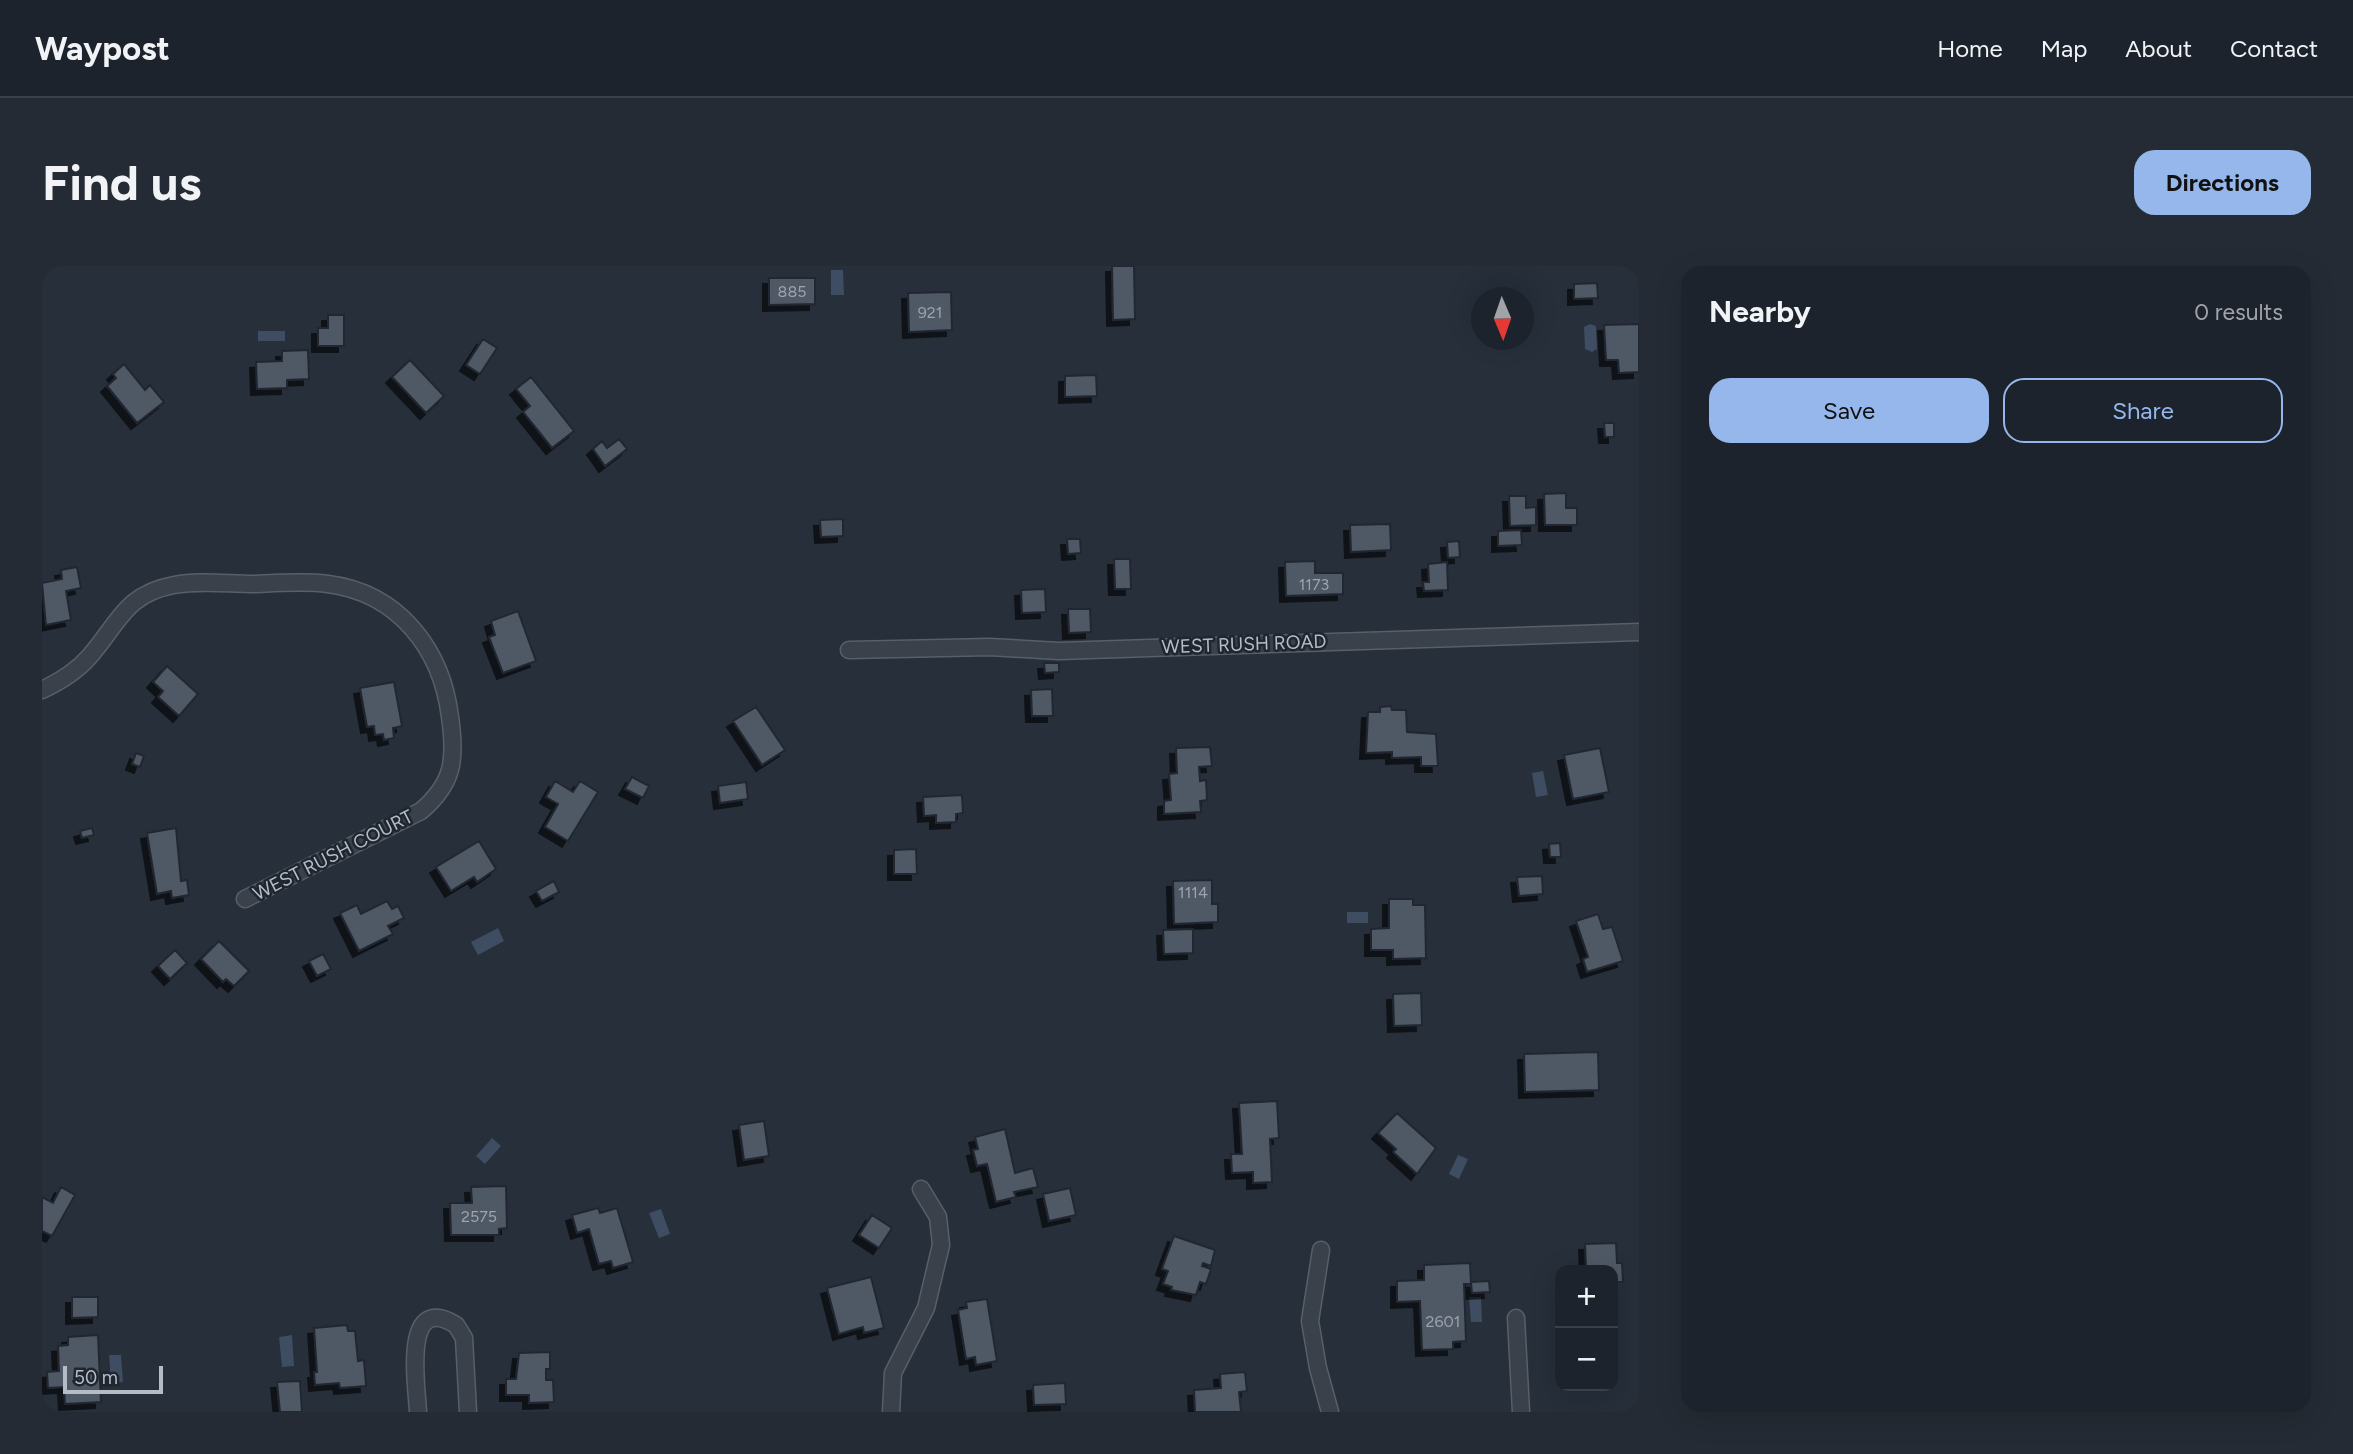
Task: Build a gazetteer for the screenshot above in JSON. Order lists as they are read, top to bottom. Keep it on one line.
{"streets":{"street":["WEST RUSH ROAD","WEST RUSH COURT"]},"house_numbers":["885","921","1173","1114","2575","2601"],"scale_bar":"50 m","north":"bottom","page":{"header":"Waypost","nav":["Home","Map","About","Contact"],"buttons":["Directions",["Save","Share"]],"title":"Find us","heading":["Nearby","0 results"],"map_buttons":["+","−"],"scale":"50 m"}}
